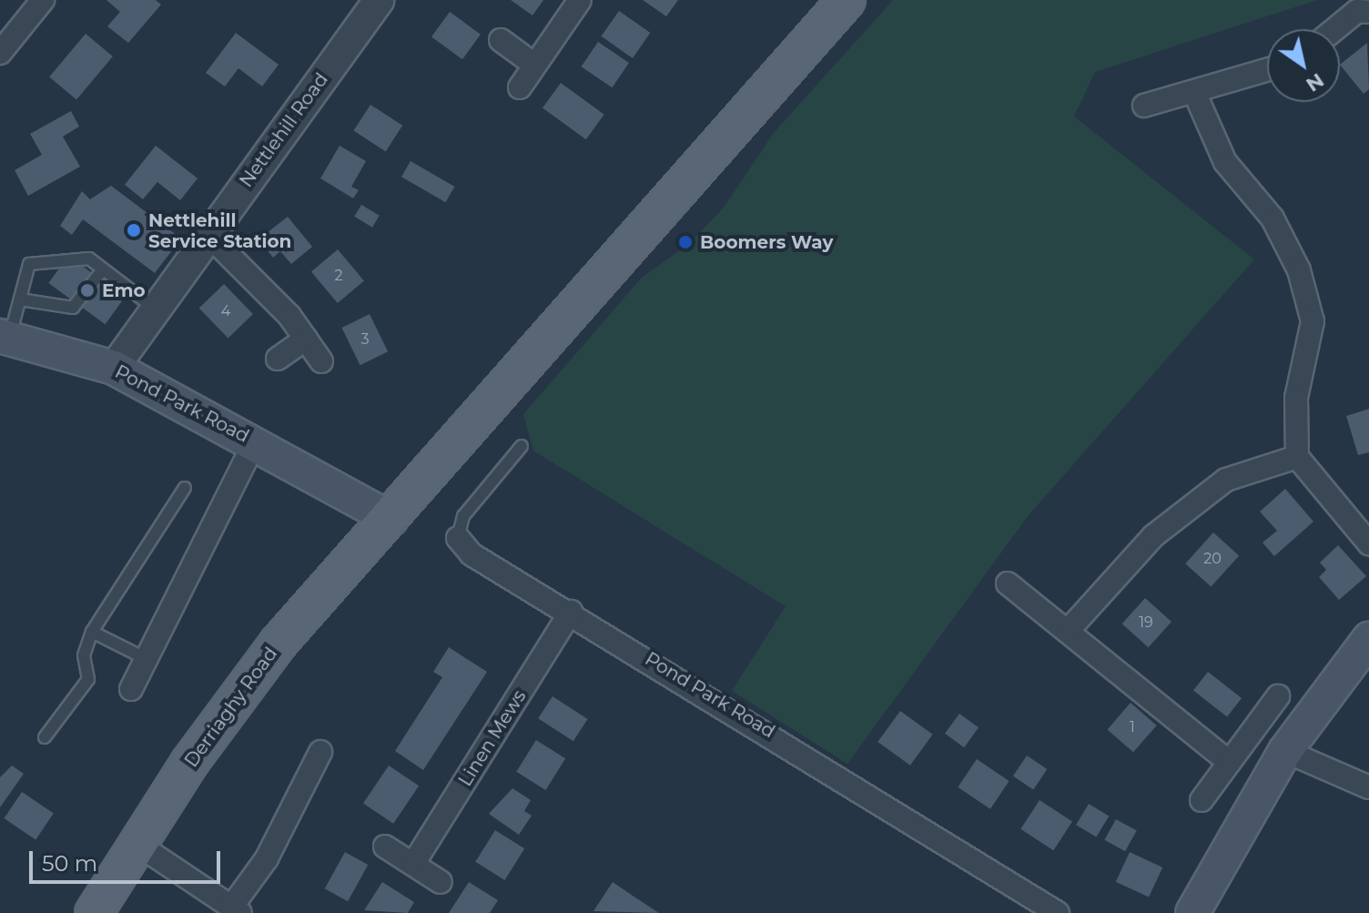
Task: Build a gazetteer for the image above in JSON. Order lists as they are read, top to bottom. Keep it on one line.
{"streets":{"main road":["Pond Park Road","Derriaghy Road"],"street":["Nettlehill Road","Linen Mews"]},"crossings":[["Nettlehill Road","Pond Park Road"],["Pond Park Road","Derriaghy Road"],["Pond Park Road","Linen Mews"]],"places":["Nettlehill Service Station","Boomers Way","Emo"],"house_numbers":["2","4","3","20","19","1"],"scale_bar":"50 m","north":"bottom right"}
